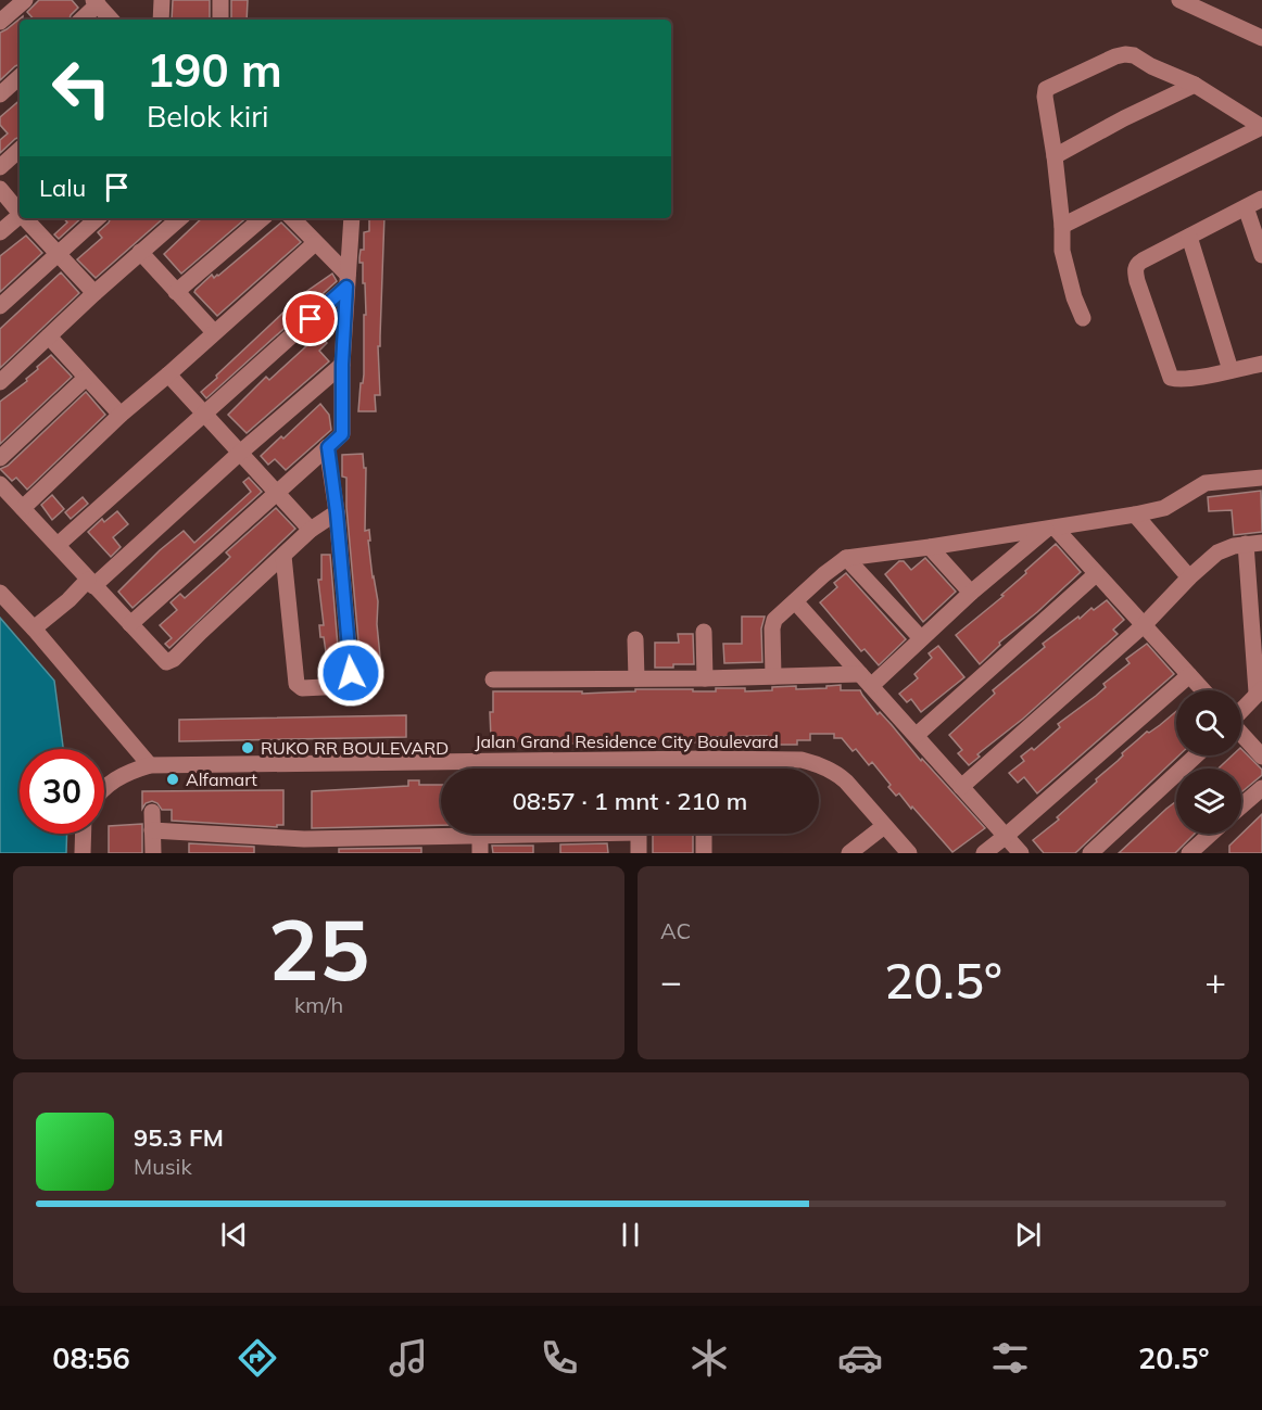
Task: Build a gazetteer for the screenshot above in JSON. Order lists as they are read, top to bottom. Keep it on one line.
{"streets":{"street":["Jalan Grand Residence City Boulevard"]},"places":["RUKO RR BOULEVARD","Alfamart"],"page":{"turn":["190 m","Belok kiri"],"then":"Lalu","limit":"30","trip":"08:57 · 1 mnt · 210 m","tile":[["25","km/h"],"AC"],"heat":["−","20.5°","+"],"song":["95.3 FM","Musik"],"tabs":["08:56","20.5°"]}}
